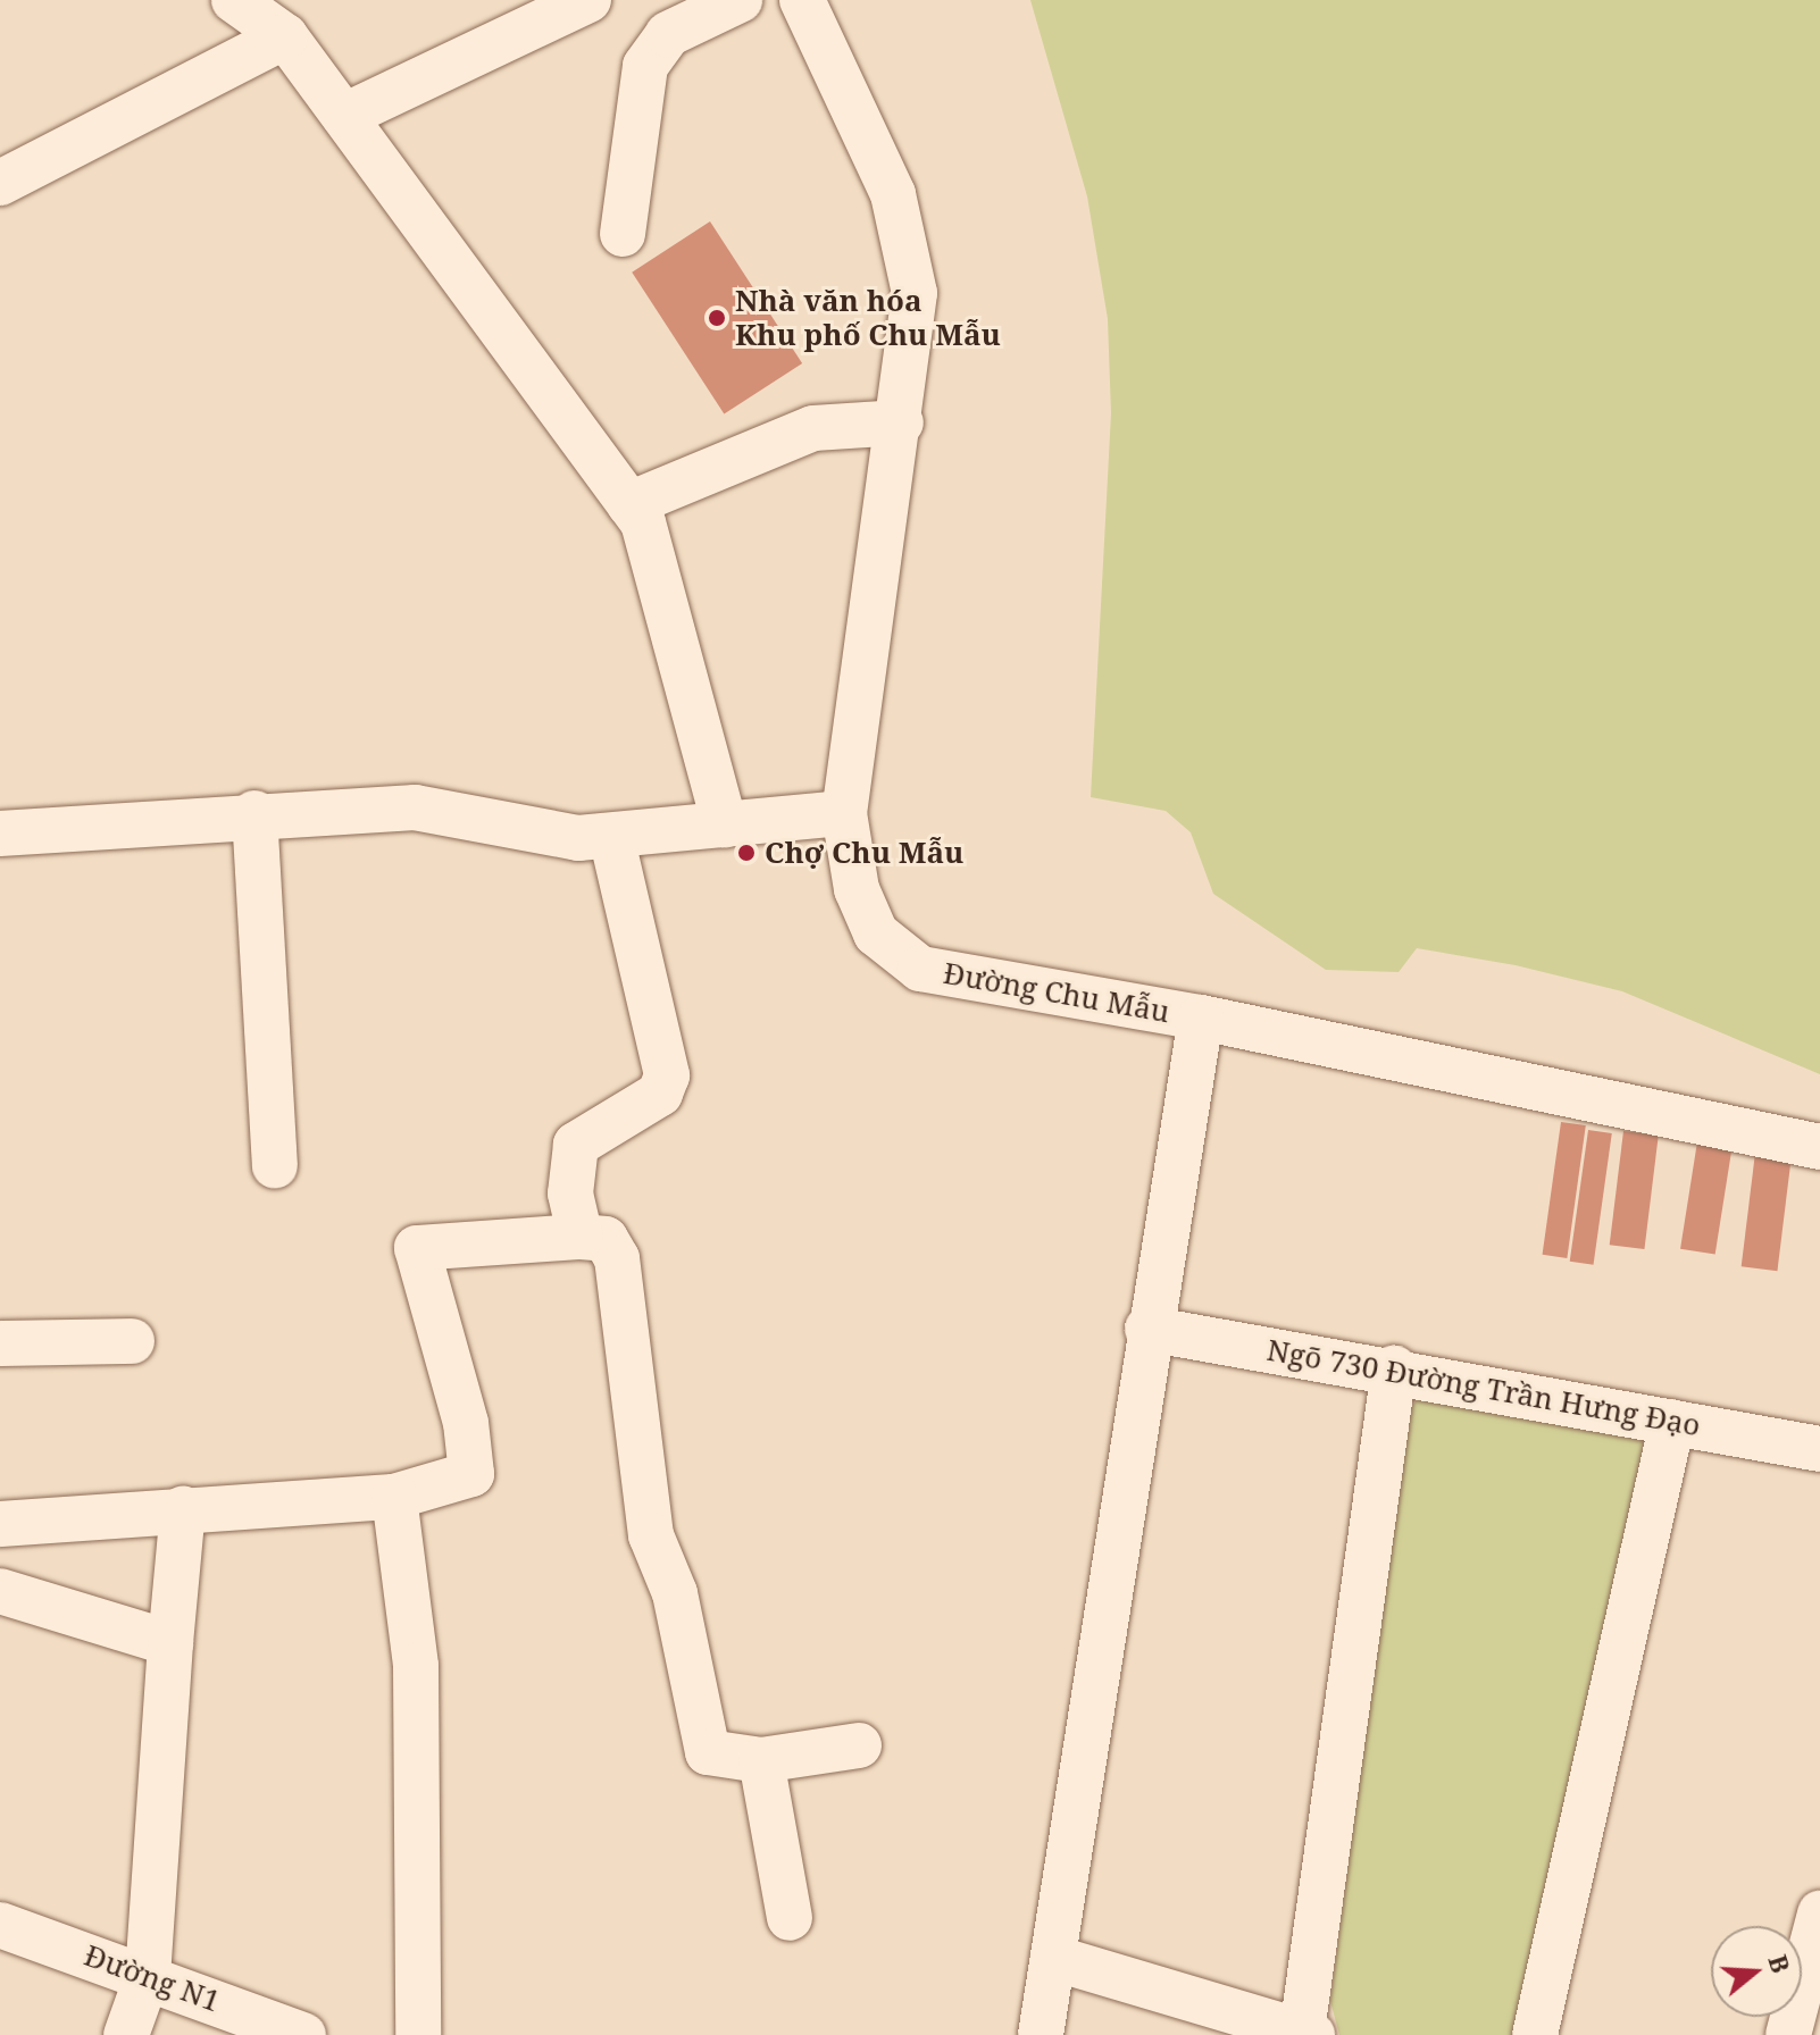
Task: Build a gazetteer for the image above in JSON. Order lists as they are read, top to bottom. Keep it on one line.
{"streets":{"street":["Đường Chu Mẫu","Ngõ 730 Đường Trần Hưng Đạo","Đường N1"]},"places":["Nhà văn hóa Khu phố Chu Mẫu","Chợ Chu Mẫu"],"north":"right"}
